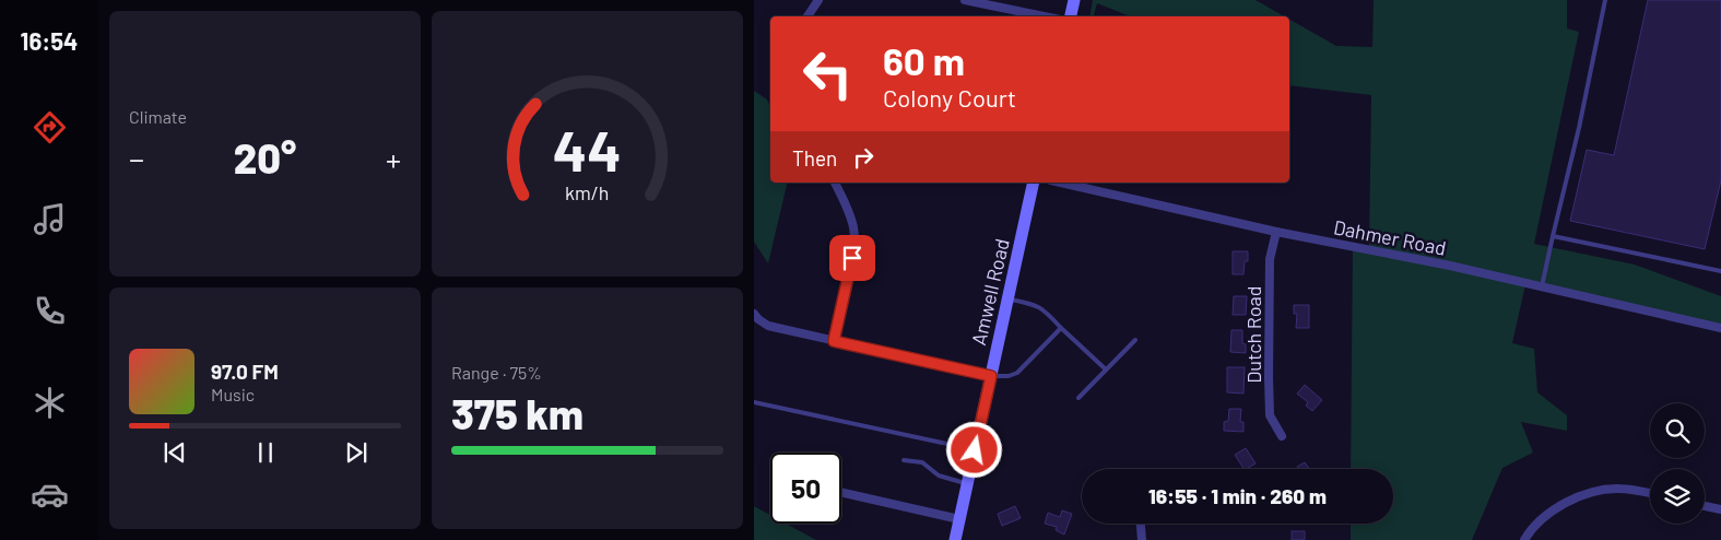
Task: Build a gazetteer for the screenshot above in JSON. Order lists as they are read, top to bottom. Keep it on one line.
{"streets":{"main road":["Amwell Road"],"street":["Dahmer Road","Dutch Road"]},"crossings":[["Dahmer Road","Dutch Road"]],"page":{"tabs":"16:54","tile":["Climate",["Range · 75%","375 km"]],"turn":["60 m","Colony Court"],"then":"Then","heat":["−","20°","+"],"song":["97.0 FM","Music"],"limit":"50","trip":"16:55 · 1 min · 260 m","gauge":["44","km/h"]}}
